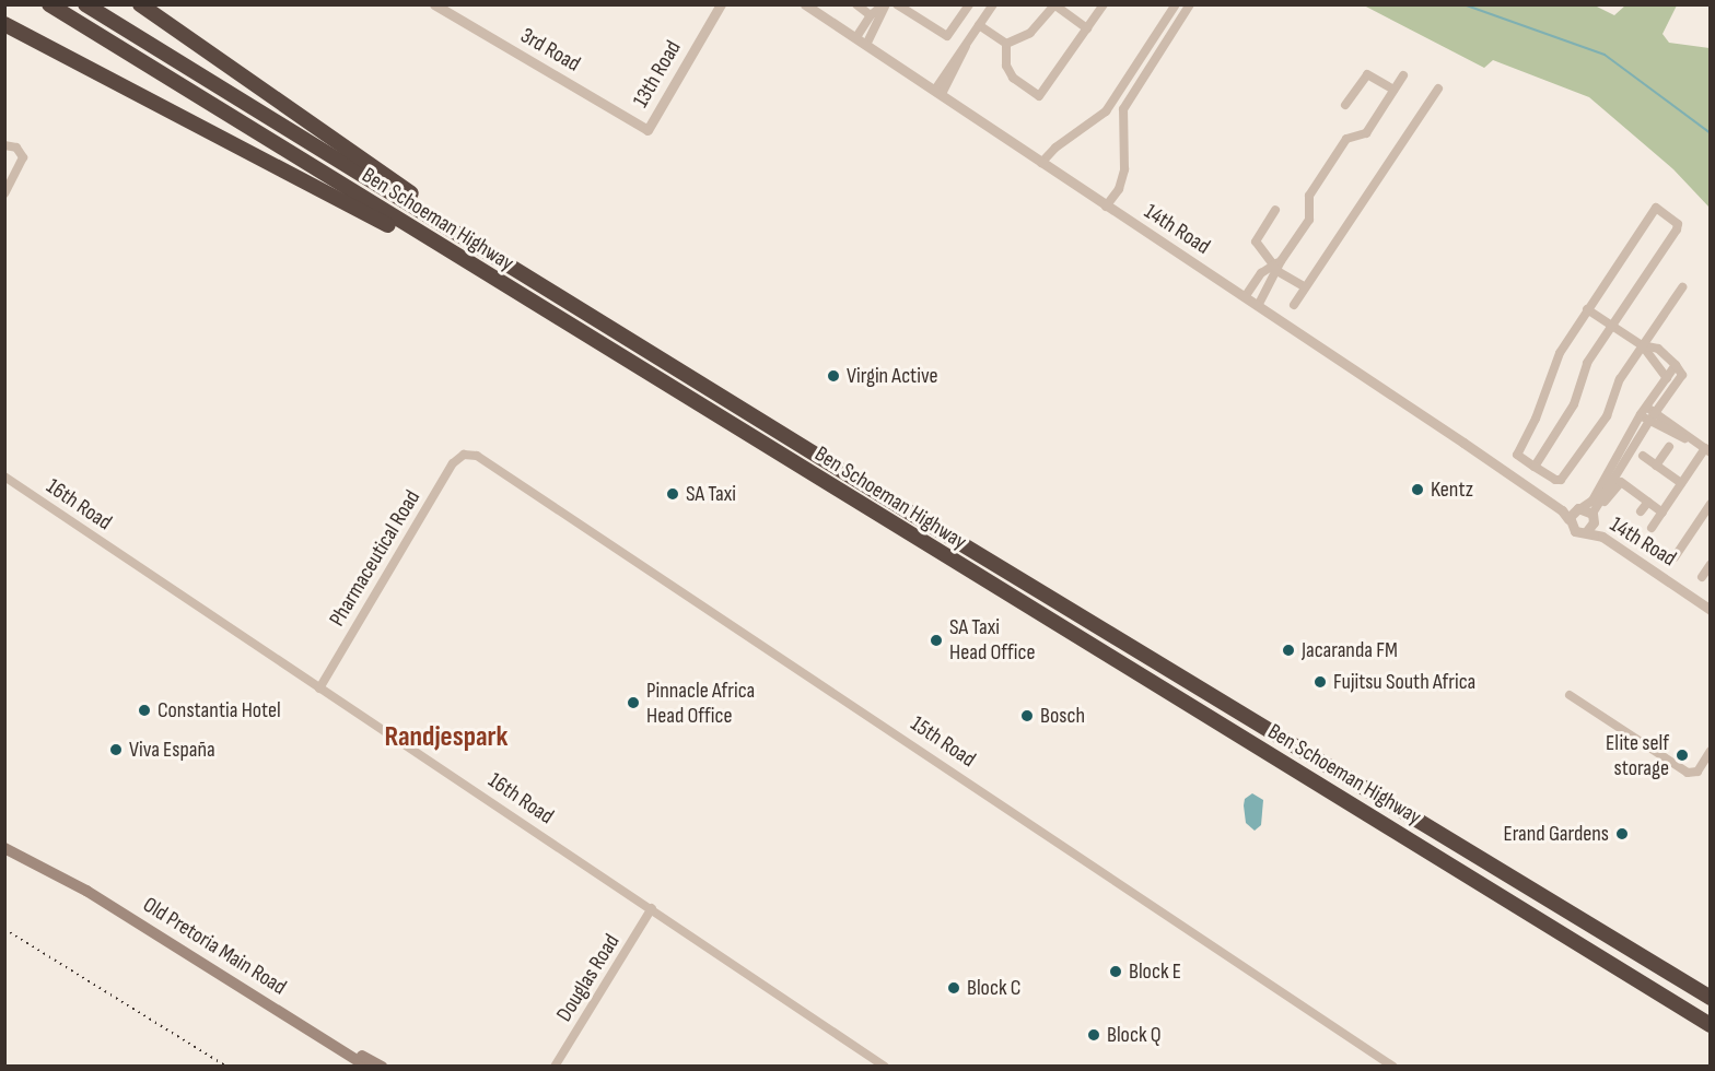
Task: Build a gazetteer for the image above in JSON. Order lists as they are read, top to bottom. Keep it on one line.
{"streets":{"highway":["Ben Schoeman Highway"],"main road":["Old Pretoria Main Road"],"street":["3rd Road","13th Road","14th Road","16th Road","Pharmaceutical Road","15th Road","Douglas Road"]},"crossings":[["3rd Road","13th Road"],["16th Road","Pharmaceutical Road"],["16th Road","Douglas Road"],["Pharmaceutical Road","15th Road"]],"districts":["Randjespark"],"places":["Virgin Active","Kentz","SA Taxi","SA Taxi Head Office","Jacaranda FM","Fujitsu South Africa","Pinnacle Africa Head Office","Constantia Hotel","Bosch","Viva España","Elite self storage","Erand Gardens","Block E","Block C","Block Q"]}
